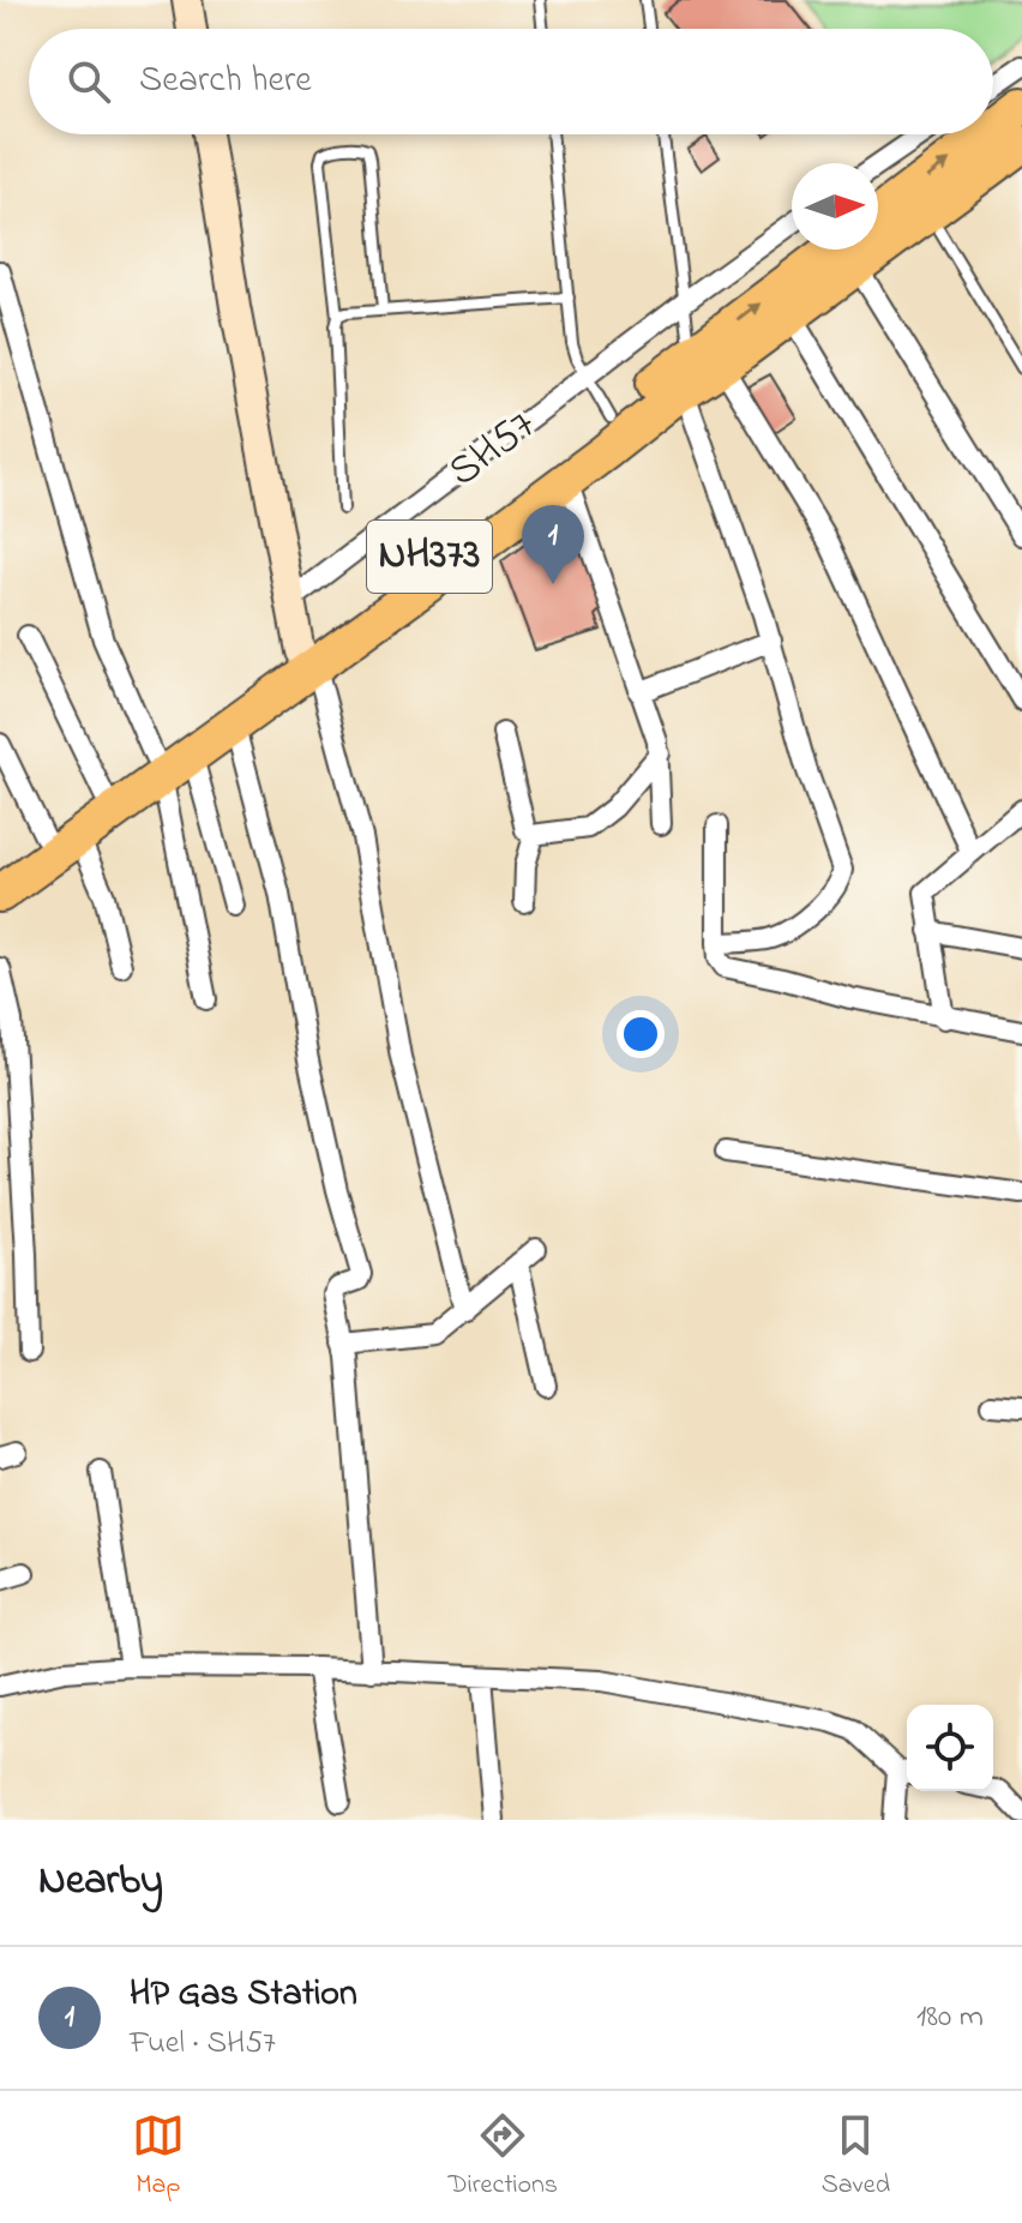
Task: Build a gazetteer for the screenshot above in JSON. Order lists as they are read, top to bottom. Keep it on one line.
{"streets":{"highway":["SH57","NH373"]},"crossings":[["SH57","NH373"]],"north":"right","page":{"search":"Search here","pins":"1","heading":"Nearby","list":[{"mark":"1","name":"HP Gas Station","note":"Fuel · SH57","value":"180 m"}],"nav":["Map","Directions","Saved"]}}
